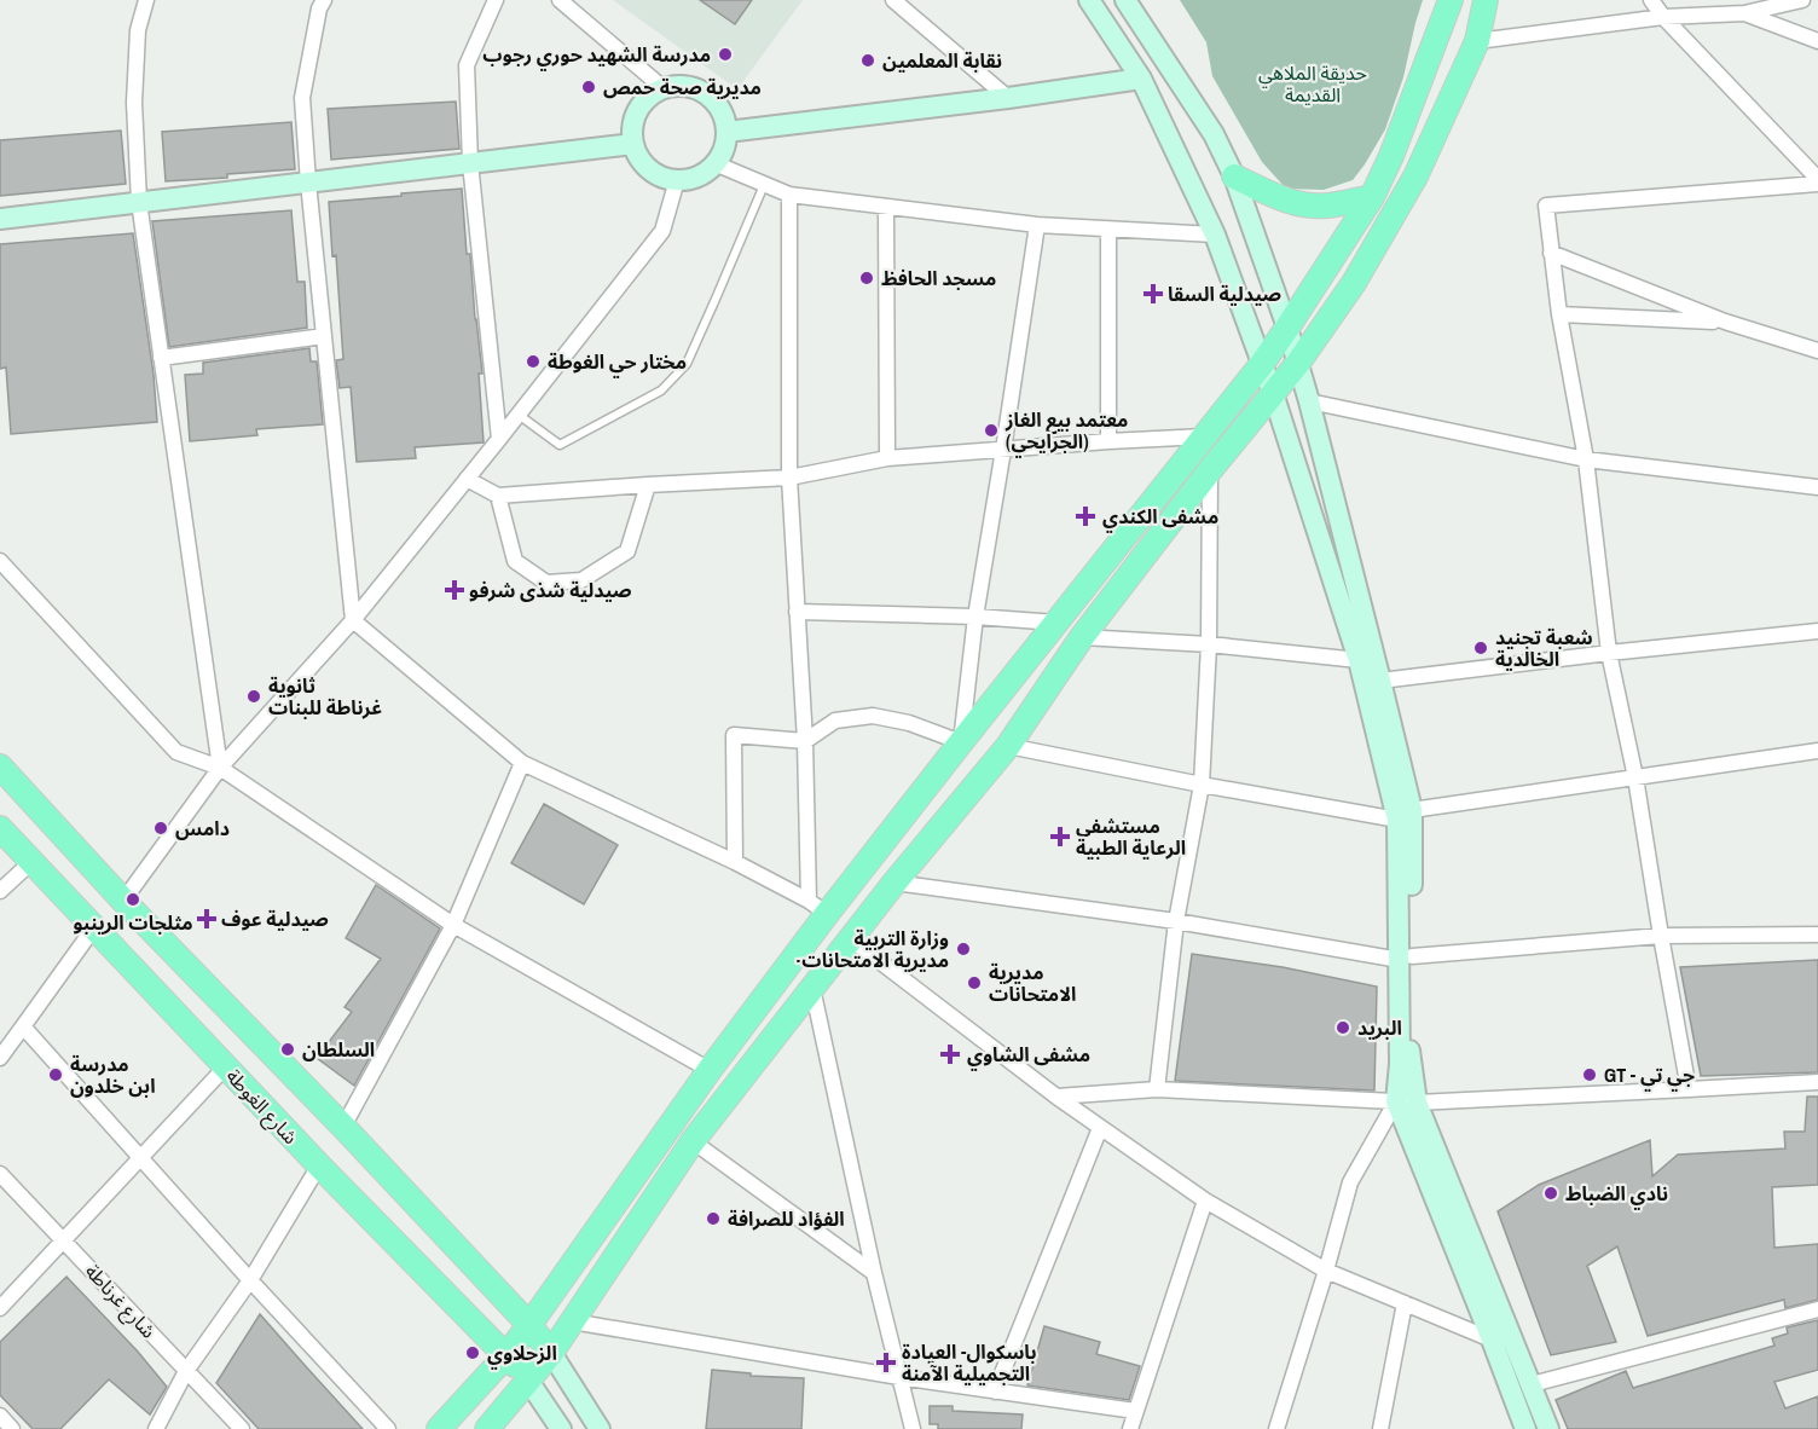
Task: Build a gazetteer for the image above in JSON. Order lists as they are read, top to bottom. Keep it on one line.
{"streets":{"main road":["شارع الغوطة"],"street":["شارع غرناطة"]},"parks":["حديقة الملاهي القديمة"],"places":{"other":["مدرسة الشهيد حوري رجوب","نقابة المعلمين","مديرية صحة حمص","مسجد الحافظ","مختار حي الغوطة","معتمد بيع الغاز (الجرايحي)","شعبة تجنيد الخالدية","ثانوية غرناطة للبنات","دامس","مثلجات الرينبو","وزارة التربية -مديرية الامتحانات","مديرية الامتحانات","البريد","السلطان","مدرسة ابن خلدون","GT - جي تي","نادي الضباط","الفؤاد للصرافة","الزحلاوي"],"health":["صيدلية السقا","مشفى الكندي","صيدلية شذى شرفو","مستشفى الرعاية الطبية","صيدلية عوف","مشفى الشاوي","باسكوال- العيادة التجميلية الآمنة"]}}
